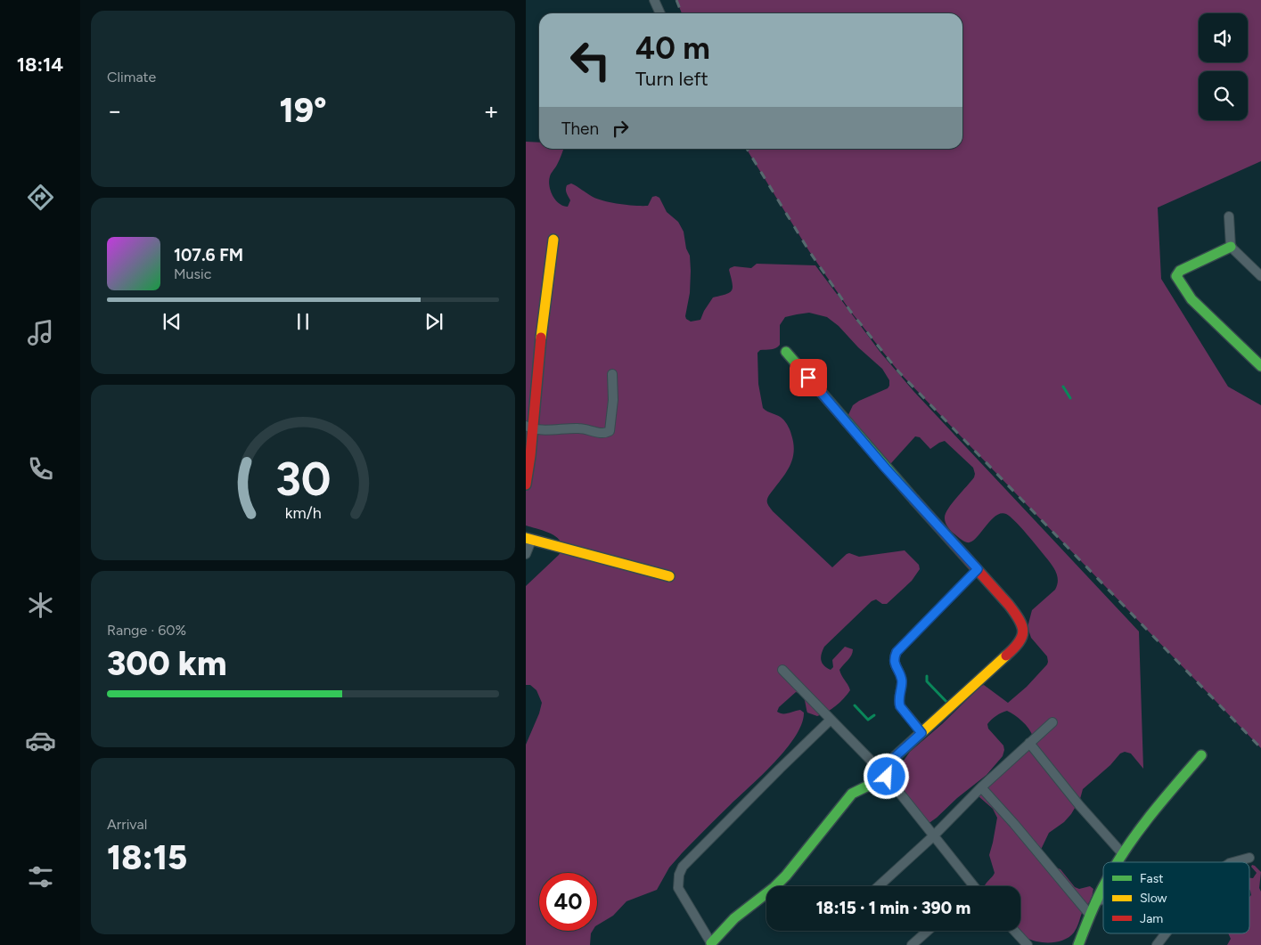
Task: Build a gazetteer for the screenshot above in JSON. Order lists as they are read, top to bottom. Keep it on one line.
{"legend":["Fast","Slow","Jam"],"page":{"tabs":"18:14","tile":["Climate",["Range · 60%","300 km"],["Arrival","18:15"]],"turn":["40 m","Turn left"],"heat":["−","19°","+"],"then":"Then","song":["107.6 FM","Music"],"limit":"40","trip":"18:15 · 1 min · 390 m","gauge":["30","km/h"]}}
